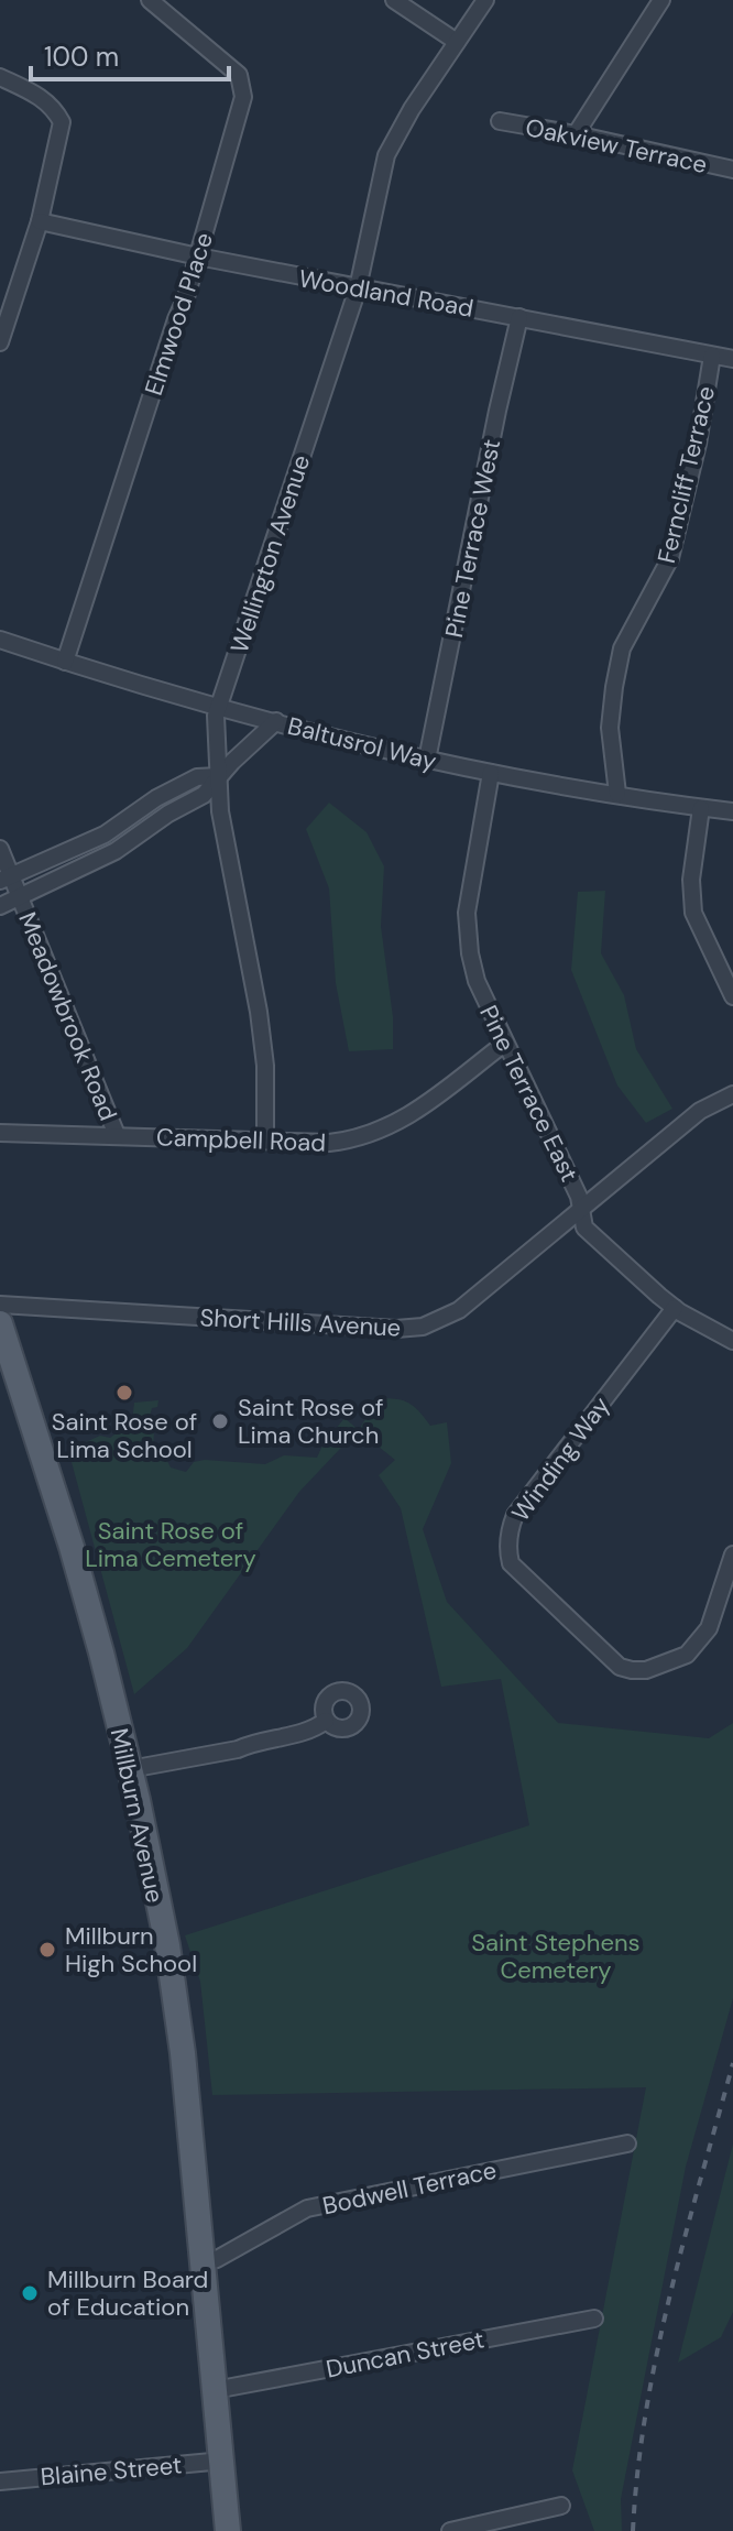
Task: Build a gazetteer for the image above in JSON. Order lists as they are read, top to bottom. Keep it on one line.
{"streets":{"main road":["Millburn Avenue"],"street":["Oakview Terrace","Woodland Road","Elmwood Place","Ferncliff Terrace","Pine Terrace West","Wellington Avenue","Baltusrol Way","Meadowbrook Road","Pine Terrace East","Campbell Road","Short Hills Avenue","Winding Way","Bodwell Terrace","Duncan Street","Blaine Street"]},"crossings":[["Woodland Road","Elmwood Place"],["Woodland Road","Ferncliff Terrace"],["Woodland Road","Pine Terrace West"],["Woodland Road","Wellington Avenue"],["Elmwood Place","Baltusrol Way"],["Ferncliff Terrace","Baltusrol Way"],["Pine Terrace West","Baltusrol Way"],["Wellington Avenue","Baltusrol Way"],["Wellington Avenue","Campbell Road"],["Baltusrol Way","Pine Terrace East"],["Meadowbrook Road","Campbell Road"],["Pine Terrace East","Campbell Road"],["Pine Terrace East","Short Hills Avenue"],["Pine Terrace East","Winding Way"],["Millburn Avenue","Bodwell Terrace"],["Millburn Avenue","Duncan Street"],["Millburn Avenue","Blaine Street"]],"parks":["Saint Rose of Lima Cemetery","Saint Stephens Cemetery"],"places":["Saint Rose of Lima School","Saint Rose of Lima Church","Millburn High School","Millburn Board of Education"],"scale_bar":"100 m"}
